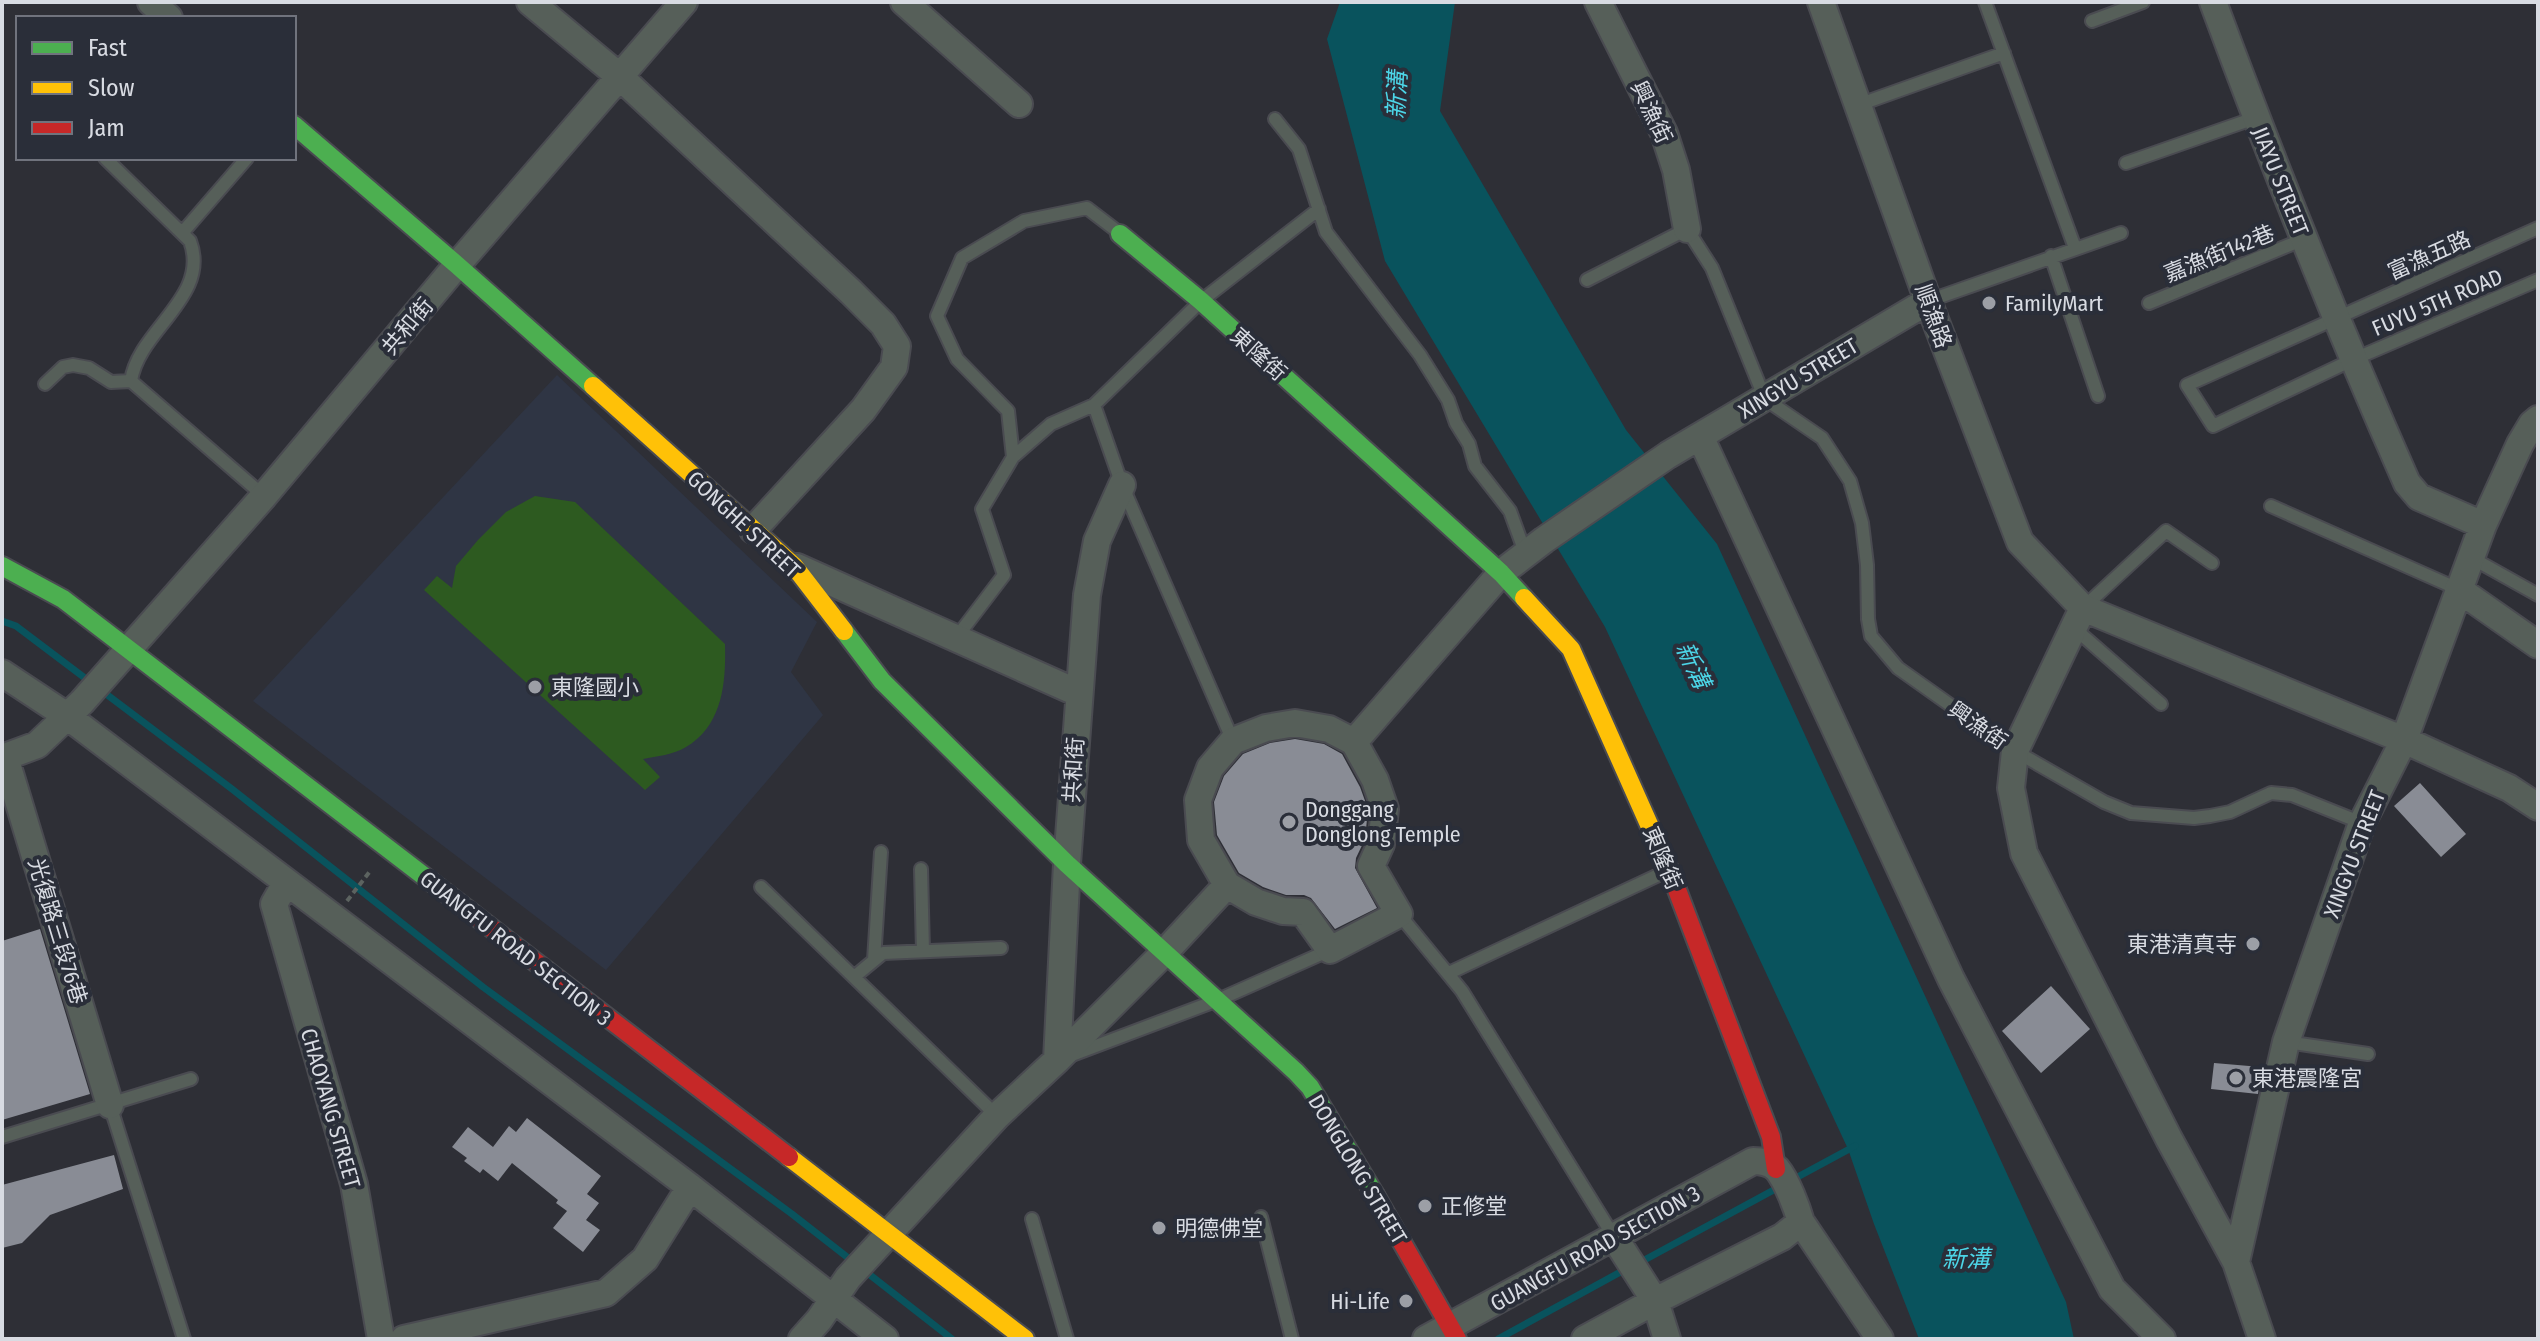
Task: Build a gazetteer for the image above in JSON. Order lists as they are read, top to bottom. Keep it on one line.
{"streets":{"street":["興漁街","JIAYU STREET","順漁路","共和街","東隆街","XINGYU STREET","GONGHE STREET","光復路三段76巷","GUANGFU ROAD SECTION 3","CHAOYANG STREET","DONGLONG STREET"],"lane":["嘉漁街142巷","富漁五路","FUYU 5TH ROAD"]},"crossings":[["興漁街","XINGYU STREET"],["JIAYU STREET","嘉漁街142巷"],["JIAYU STREET","富漁五路"],["JIAYU STREET","FUYU 5TH ROAD"],["JIAYU STREET","XINGYU STREET"],["富漁五路","FUYU 5TH ROAD"],["順漁路","XINGYU STREET"],["共和街","GONGHE STREET"],["共和街","GUANGFU ROAD SECTION 3"],["東隆街","XINGYU STREET"],["東隆街","GUANGFU ROAD SECTION 3"],["GONGHE STREET","DONGLONG STREET"],["GUANGFU ROAD SECTION 3","DONGLONG STREET"]],"water":["新溝"],"places":["FamilyMart","東隆國小","Donggang Donglong Temple","東港清真寺","東港震隆宮","正修堂","明德佛堂","Hi-Life"],"legend":["Fast","Slow","Jam"]}
